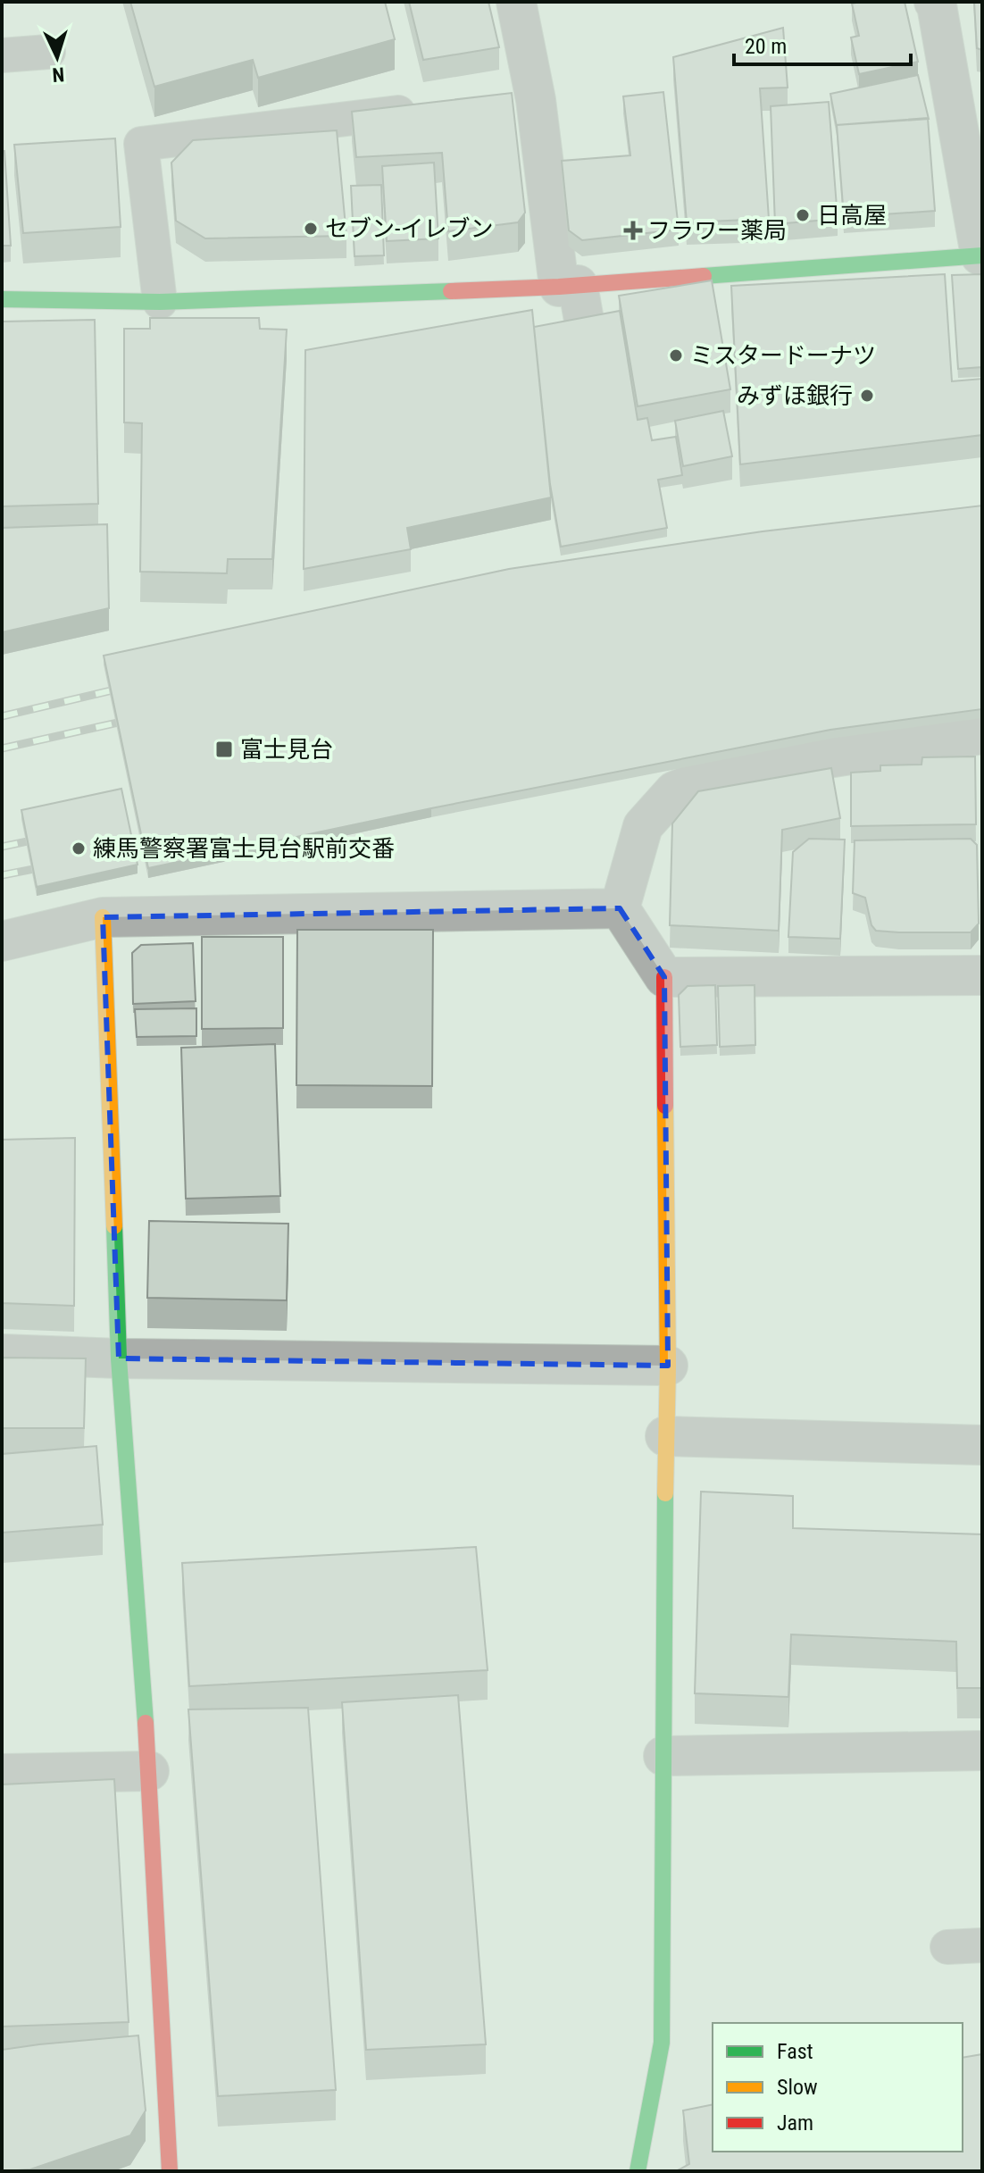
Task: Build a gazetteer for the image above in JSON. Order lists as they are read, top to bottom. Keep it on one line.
{"places":{"other":["日高屋","セブン-イレブン","ミスタードーナツ","みずほ銀行","練馬警察署富士見台駅前交番"],"health":["フラワー薬局"],"transit":["富士見台"]},"legend":["Fast","Slow","Jam"],"scale_bar":"20 m","north":"bottom"}
